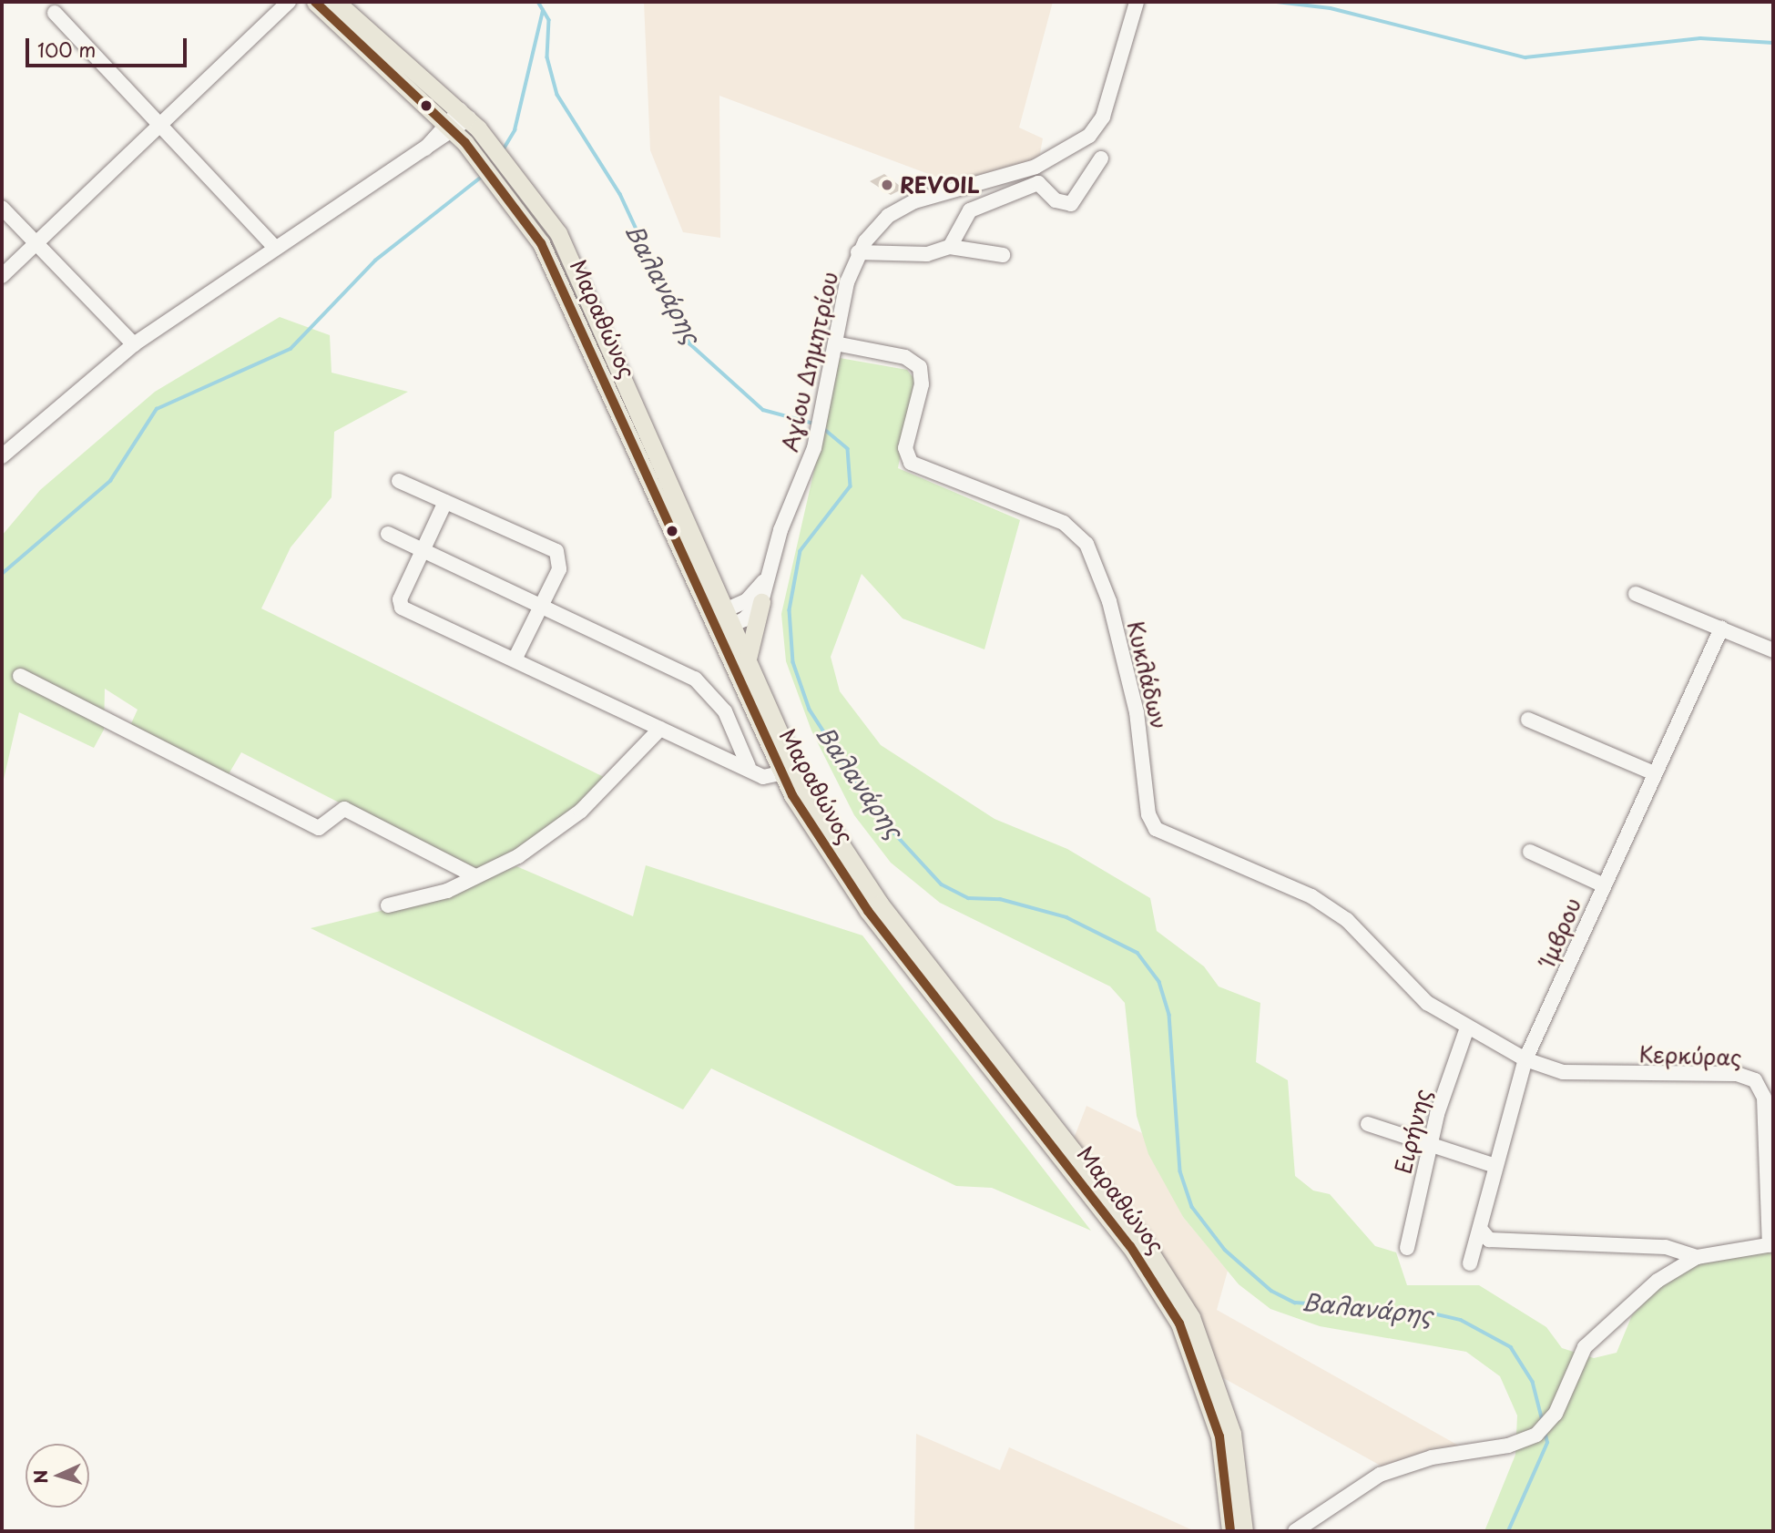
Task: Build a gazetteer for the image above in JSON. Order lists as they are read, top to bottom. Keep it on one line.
{"streets":{"main road":["Μαραθώνος"],"street":["Αγίου Δημητρίου","Κυκλάδων","Ίμβρου","Κερκύρας","Ειρήνης"]},"crossings":[["Μαραθώνος","Αγίου Δημητρίου"],["Αγίου Δημητρίου","Κυκλάδων"],["Κυκλάδων","Κερκύρας"],["Κυκλάδων","Ειρήνης"],["Ίμβρου","Κερκύρας"],["Κερκύρας","Ειρήνης"]],"water":["Βαλανάρης"],"places":["REVOIL"],"scale_bar":"100 m","north":"left"}
